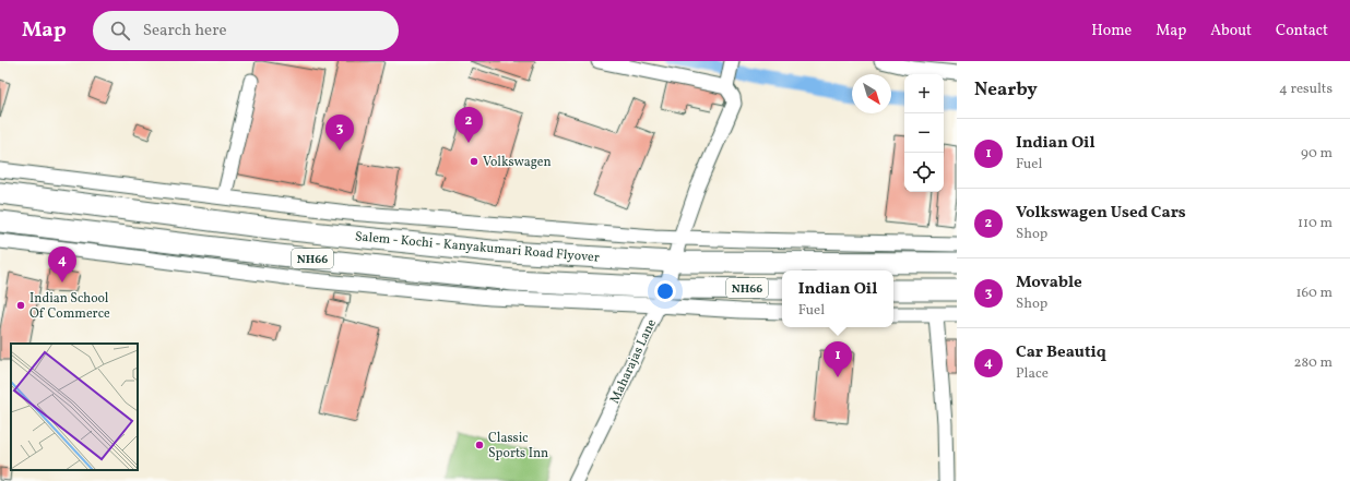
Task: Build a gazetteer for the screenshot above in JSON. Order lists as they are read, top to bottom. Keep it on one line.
{"streets":{"highway":["Salem - Kochi - Kanyakumari Road Flyover","NH66"],"street":["Maharajas Lane"]},"crossings":[["Salem - Kochi - Kanyakumari Road Flyover","Maharajas Lane"]],"places":["Volkswagen","Indian School Of Commerce","Classic Sports Inn"],"north":"bottom right","page":{"header":"Map","search":"Search here","nav":["Home","Map","About","Contact"],"heading":["Nearby","4 results"],"map_buttons":["+","−"],"pins":["2","3","4","1"],"list":[{"mark":"1","name":"Indian Oil","note":"Fuel","value":"90 m"},{"mark":"2","name":"Volkswagen Used Cars","note":"Shop","value":"110 m"},{"mark":"3","name":"Movable","note":"Shop","value":"160 m"},{"mark":"4","name":"Car Beautiq","note":"Place","value":"280 m"}],"popup":["Indian Oil","Fuel"]}}
